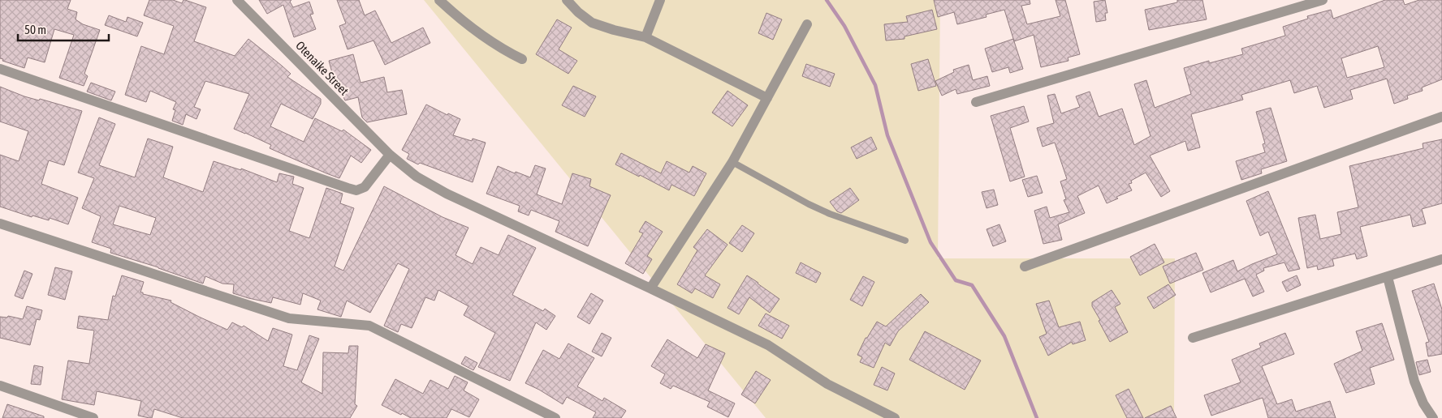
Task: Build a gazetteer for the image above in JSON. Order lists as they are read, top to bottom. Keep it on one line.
{"streets":{"street":["Otenaike Street"]},"scale_bar":"50 m"}
